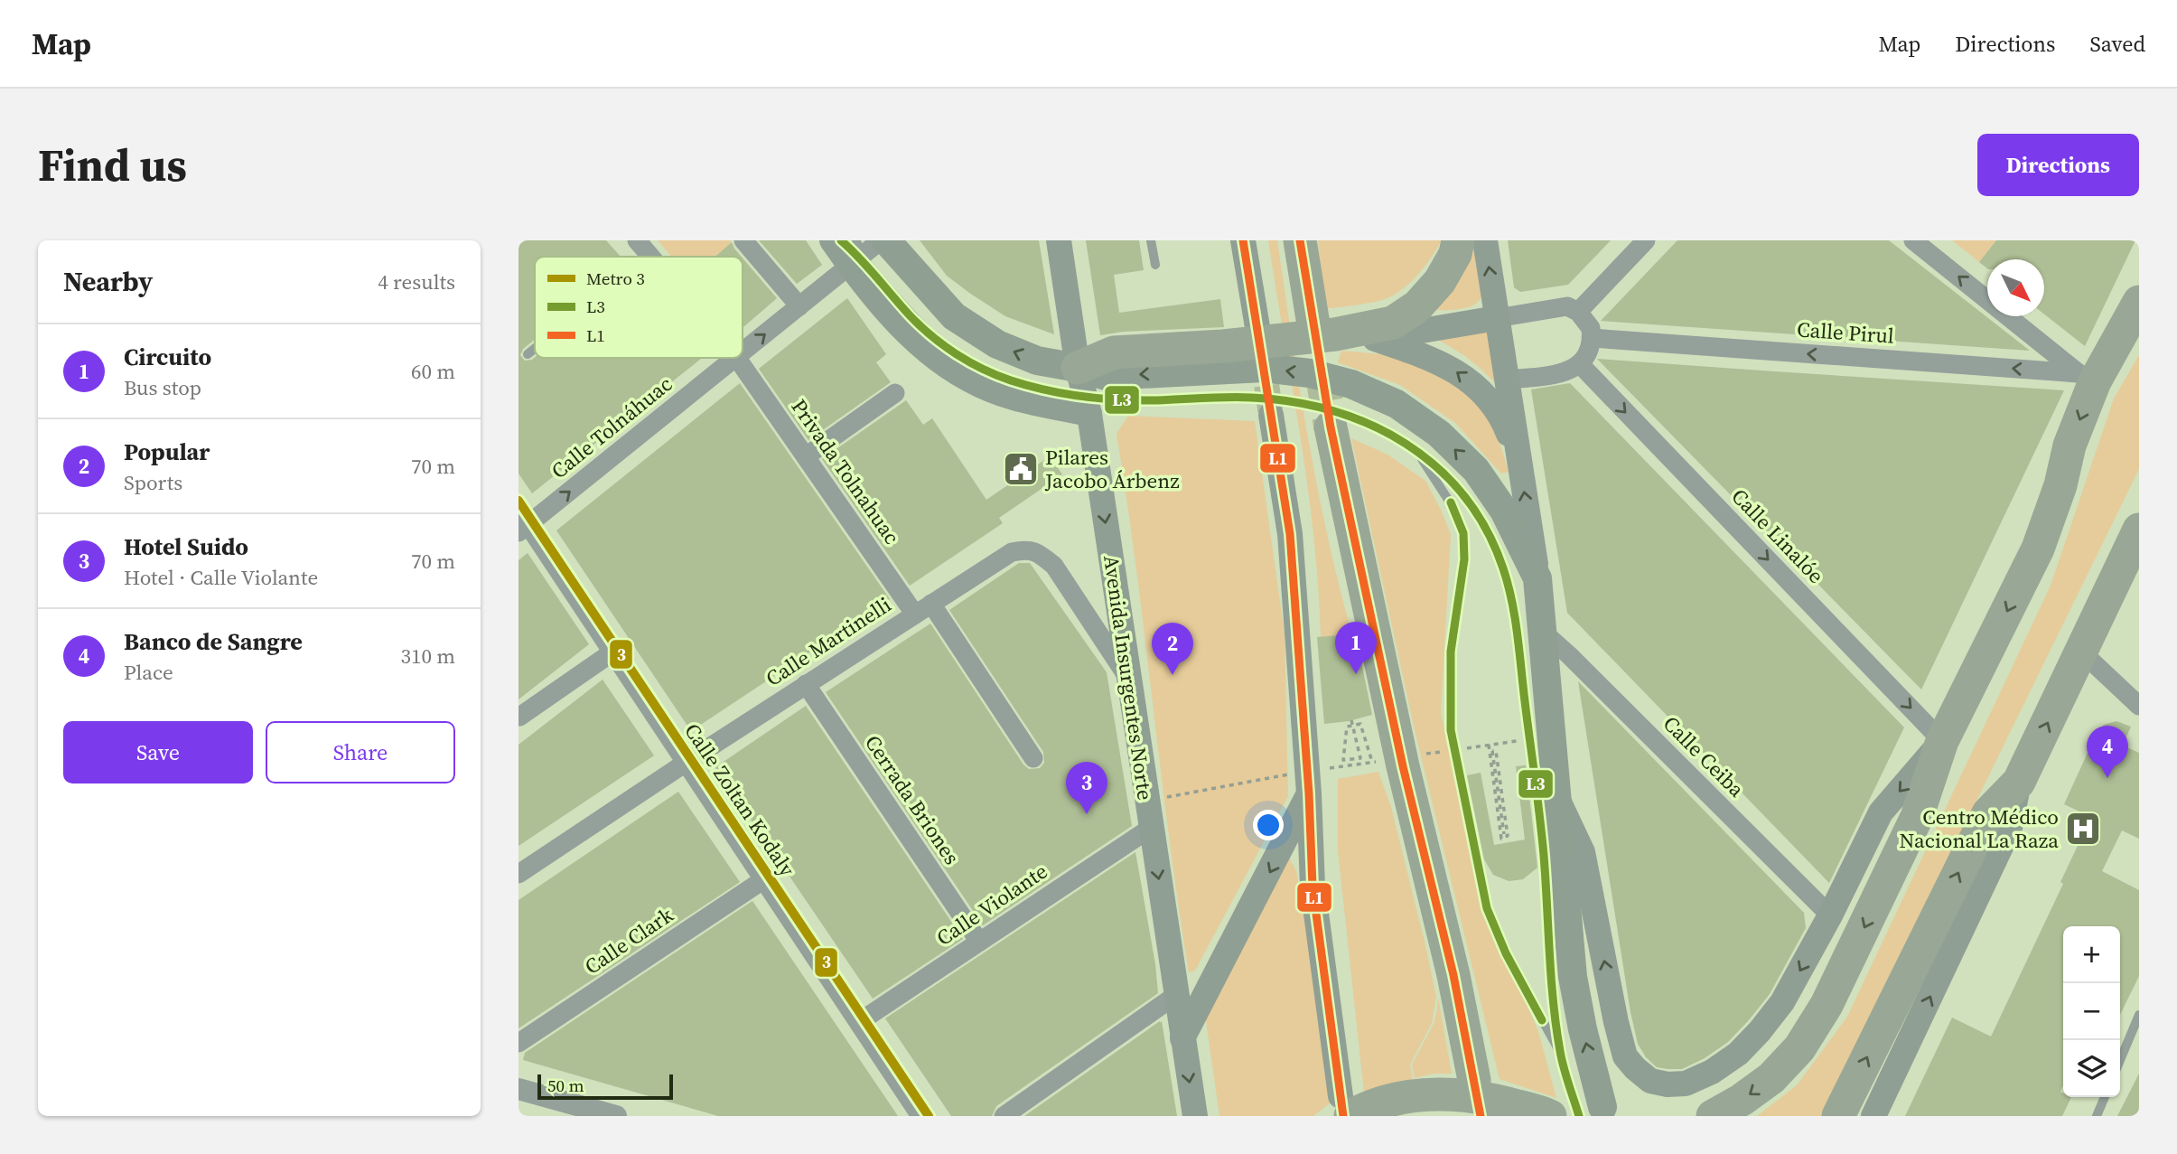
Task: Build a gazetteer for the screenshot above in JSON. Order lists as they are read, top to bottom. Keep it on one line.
{"streets":{"main road":["Avenida Insurgentes Norte"],"street":["Calle Pirul","Calle Tolnáhuac","Privada Tolnahuac","Calle Linalóe","Calle Martinelli","Calle Ceiba","Calle Zoltan Kodaly","Cerrada Briones","Calle Violante","Calle Clark"]},"crossings":[["Calle Tolnáhuac","Calle Zoltan Kodaly"],["Privada Tolnahuac","Calle Martinelli"],["Calle Martinelli","Avenida Insurgentes Norte"],["Calle Martinelli","Calle Zoltan Kodaly"],["Calle Martinelli","Cerrada Briones"],["Avenida Insurgentes Norte","Calle Violante"],["Calle Zoltan Kodaly","Calle Violante"],["Calle Zoltan Kodaly","Calle Clark"],["Cerrada Briones","Calle Violante"]],"one_way":["Calle Pirul","Calle Tolnáhuac","Calle Linalóe"],"places":{"public building":["Pilares Jacobo Árbenz"],"hospital":["Centro Médico Nacional La Raza"]},"lines":["transit line L3","transit line L1","metro line 3"],"legend":["Metro 3","L3","L1"],"scale_bar":"50 m","north":"bottom right","page":{"header":"Map","nav":["Map","Directions","Saved"],"buttons":["Directions",["Save","Share"]],"title":"Find us","heading":["Nearby","4 results"],"list":[{"mark":"1","name":"Circuito","note":"Bus stop","value":"60 m"},{"mark":"2","name":"Popular","note":"Sports","value":"70 m"},{"mark":"3","name":"Hotel Suido","note":"Hotel · Calle Violante","value":"70 m"},{"mark":"4","name":"Banco de Sangre","note":"Place","value":"310 m"}],"pins":["1","2","4","3"],"map_buttons":["+","−"],"scale":"50 m"}}
